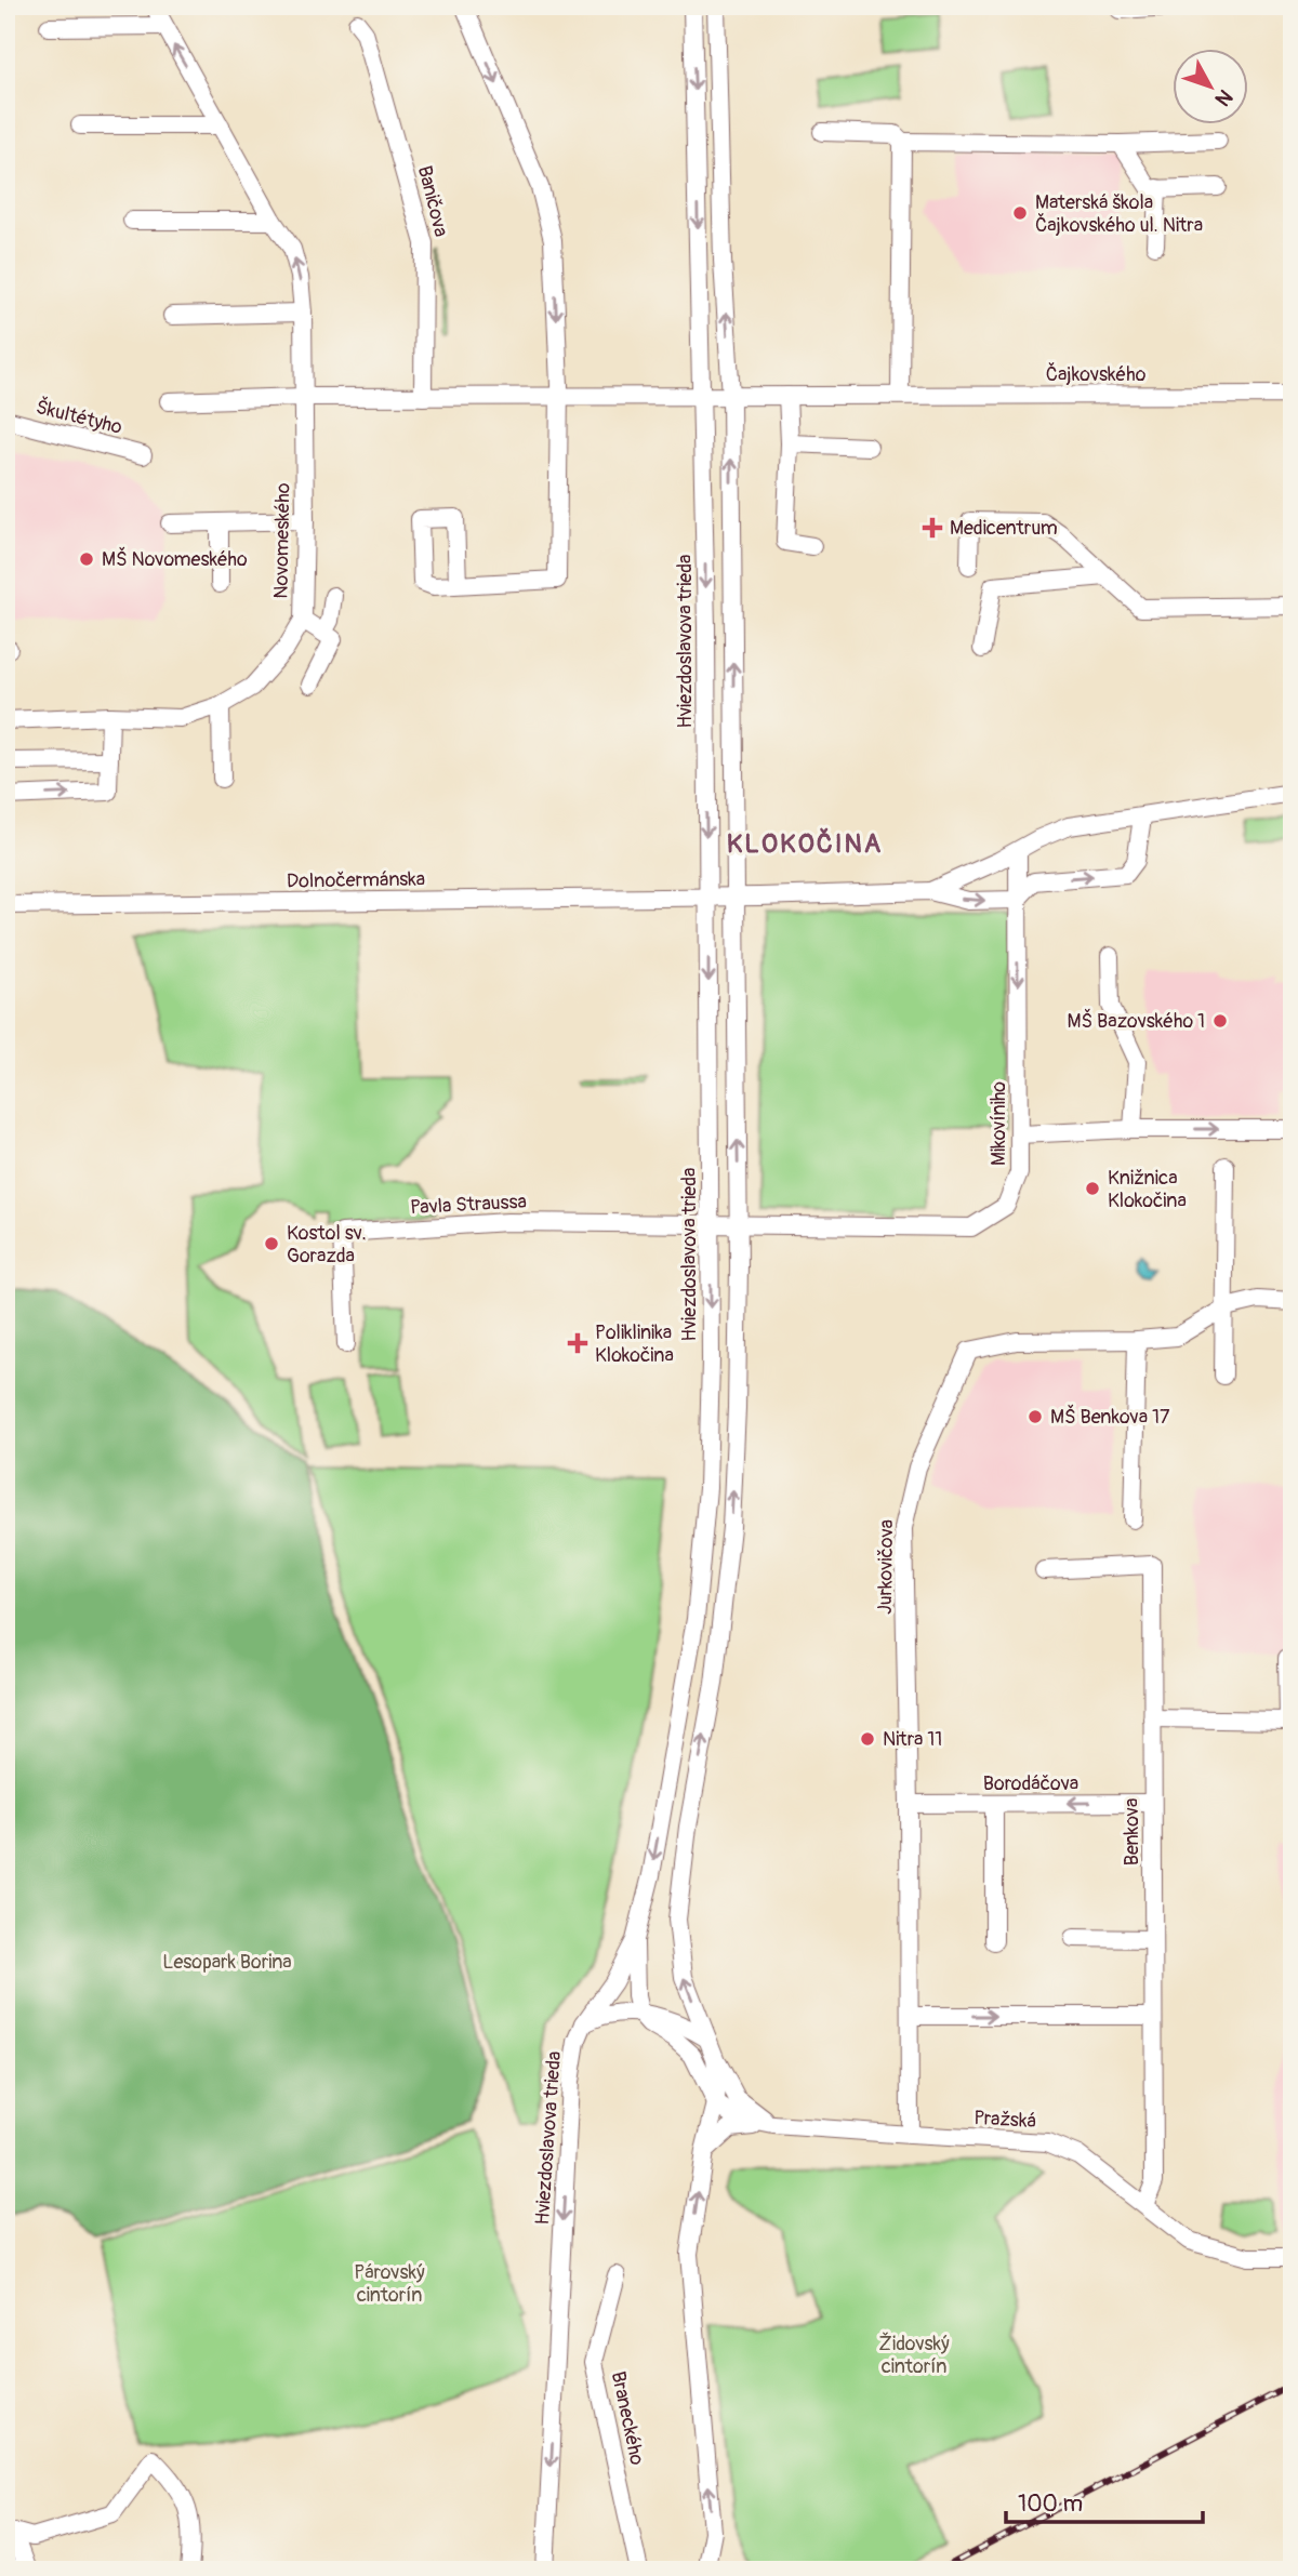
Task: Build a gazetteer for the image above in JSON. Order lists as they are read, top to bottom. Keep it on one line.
{"streets":{"street":["Baničova","Čajkovského","Škultétyho","Novomeského","Hviezdoslavova trieda","Dolnočermánska","Mikovíniho","Pavla Straussa","Jurkovičova","Borodáčova","Benkova","Pražská","Braneckého"]},"crossings":[["Čajkovského","Hviezdoslavova trieda"],["Hviezdoslavova trieda","Dolnočermánska"],["Hviezdoslavova trieda","Mikovíniho"],["Hviezdoslavova trieda","Pavla Straussa"],["Mikovíniho","Pavla Straussa"],["Jurkovičova","Borodáčova"],["Jurkovičova","Pražská"],["Borodáčova","Benkova"],["Benkova","Pražská"]],"districts":["KLOKOČINA"],"parks":["Lesopark Borina","Párovský cintorín","Židovský cintorín"],"places":{"other":["Materská škola Čajkovského ul. Nitra","MŠ Novomeského","MŠ Bazovského 1","Knižnica Klokočina","Kostol sv. Gorazda","MŠ Benkova 17","Nitra 11"],"health":["Medicentrum","Poliklinika Klokočina"]},"scale_bar":"100 m","north":"bottom right"}
